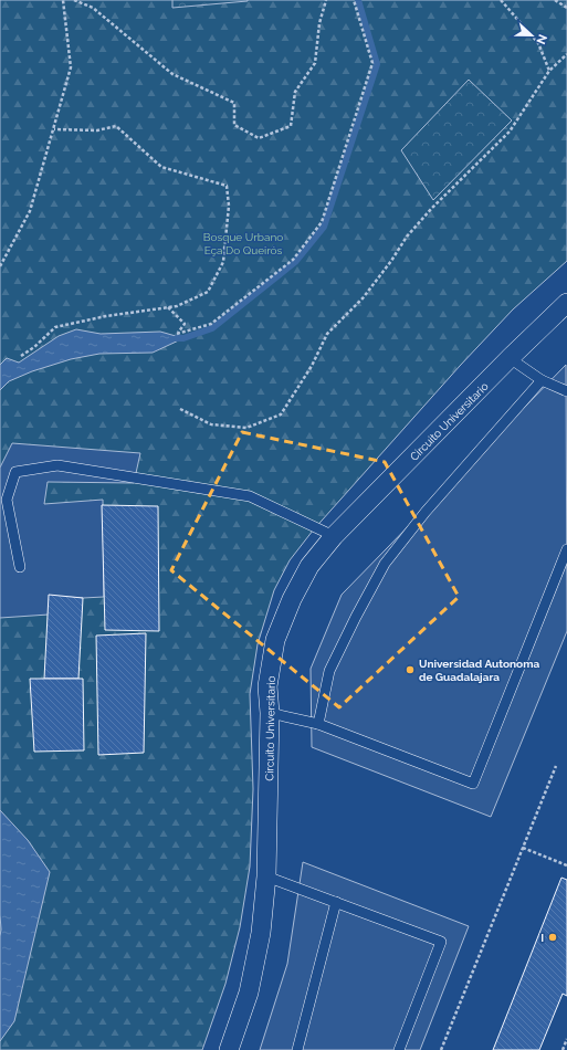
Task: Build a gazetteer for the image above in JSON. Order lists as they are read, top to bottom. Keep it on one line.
{"streets":{"street":["Circuito Universitario"]},"parks":["Bosque Urbano Eça Do Queirós"],"places":["Universidad Autonoma de Guadalajara","I"],"north":"right"}
